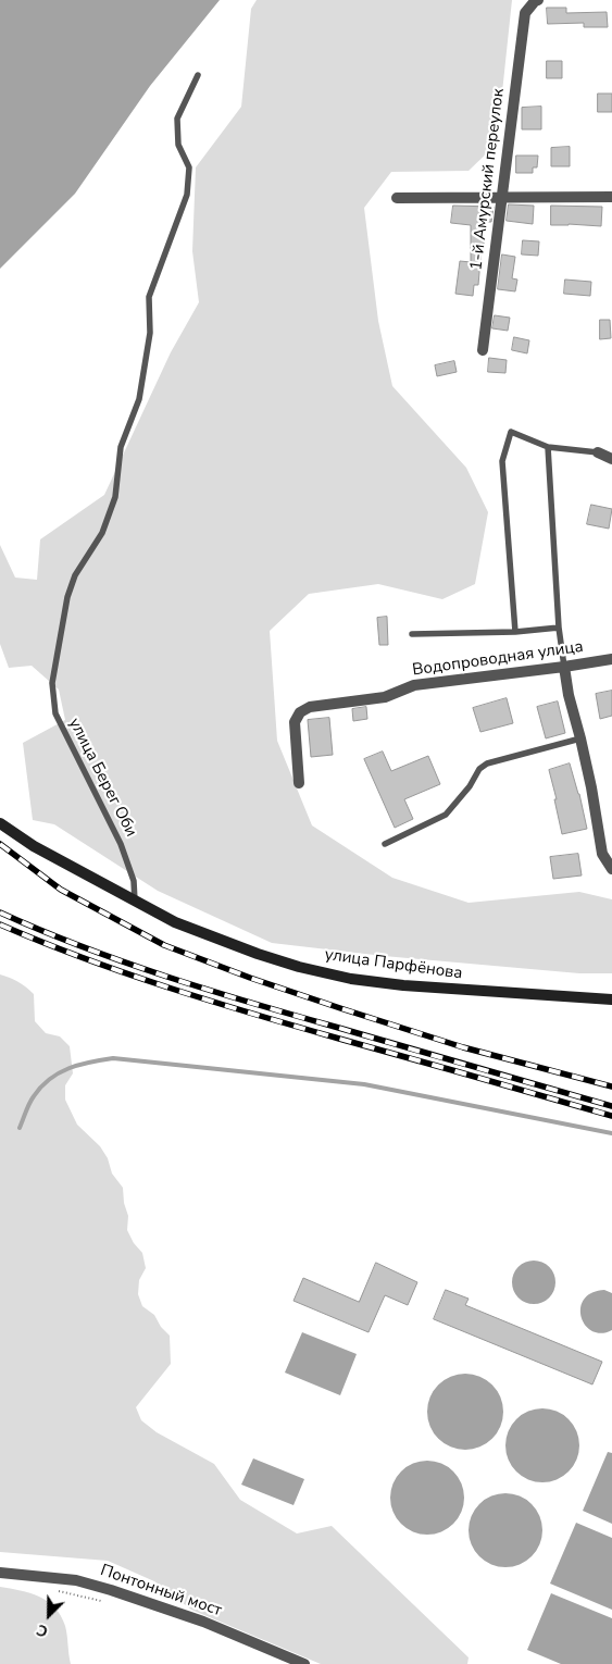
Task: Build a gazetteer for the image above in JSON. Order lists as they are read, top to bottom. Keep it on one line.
{"streets":{"main road":["улица Парфёнова"],"street":["1-й Амурский переулок","Водопроводная улица","Понтонный мост"],"lane":["улица Берег Оби"]},"crossings":[["улица Берег Оби","улица Парфёнова"]],"north":"bottom left"}
